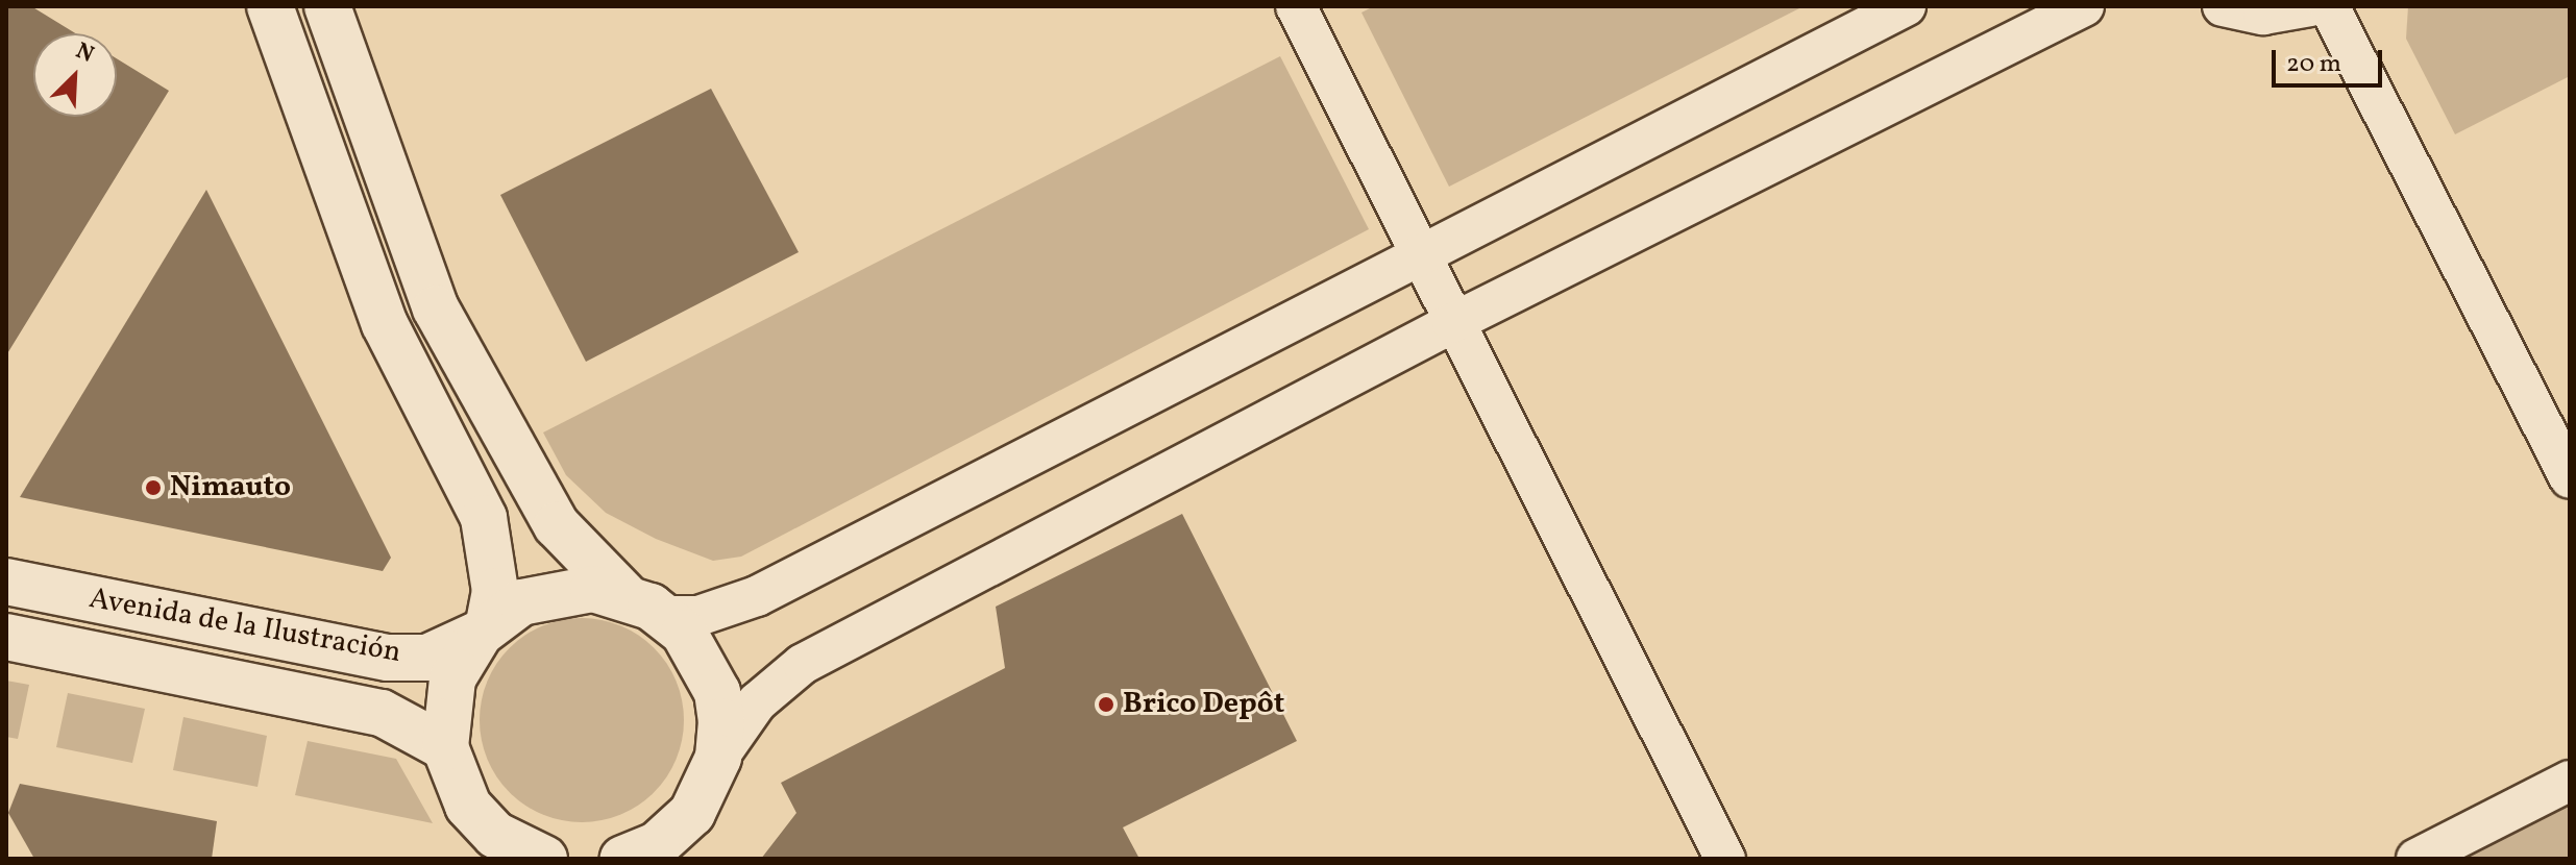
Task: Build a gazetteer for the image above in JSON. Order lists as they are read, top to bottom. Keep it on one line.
{"streets":{"street":["Avenida de la Ilustración"]},"places":["Nimauto","Brico Depôt"],"scale_bar":"20 m","north":"top right"}
